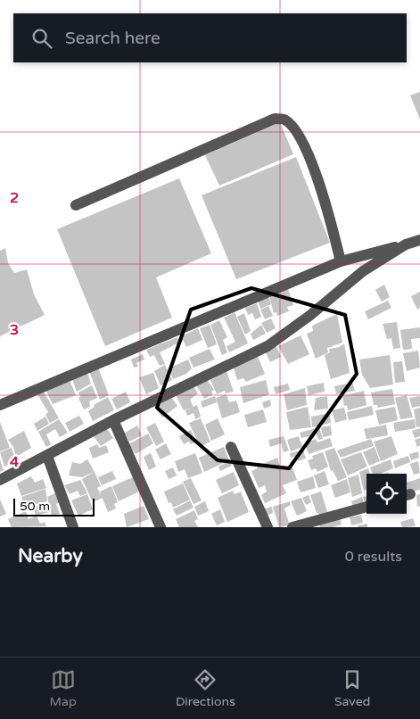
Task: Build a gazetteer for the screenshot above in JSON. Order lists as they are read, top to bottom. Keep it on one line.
{"scale_bar":"50 m","page":{"search":"Search here","scale":"50 m","heading":["Nearby","0 results"],"nav":["Map","Directions","Saved"]},"grid":{"rows":["2","3","4"]}}
